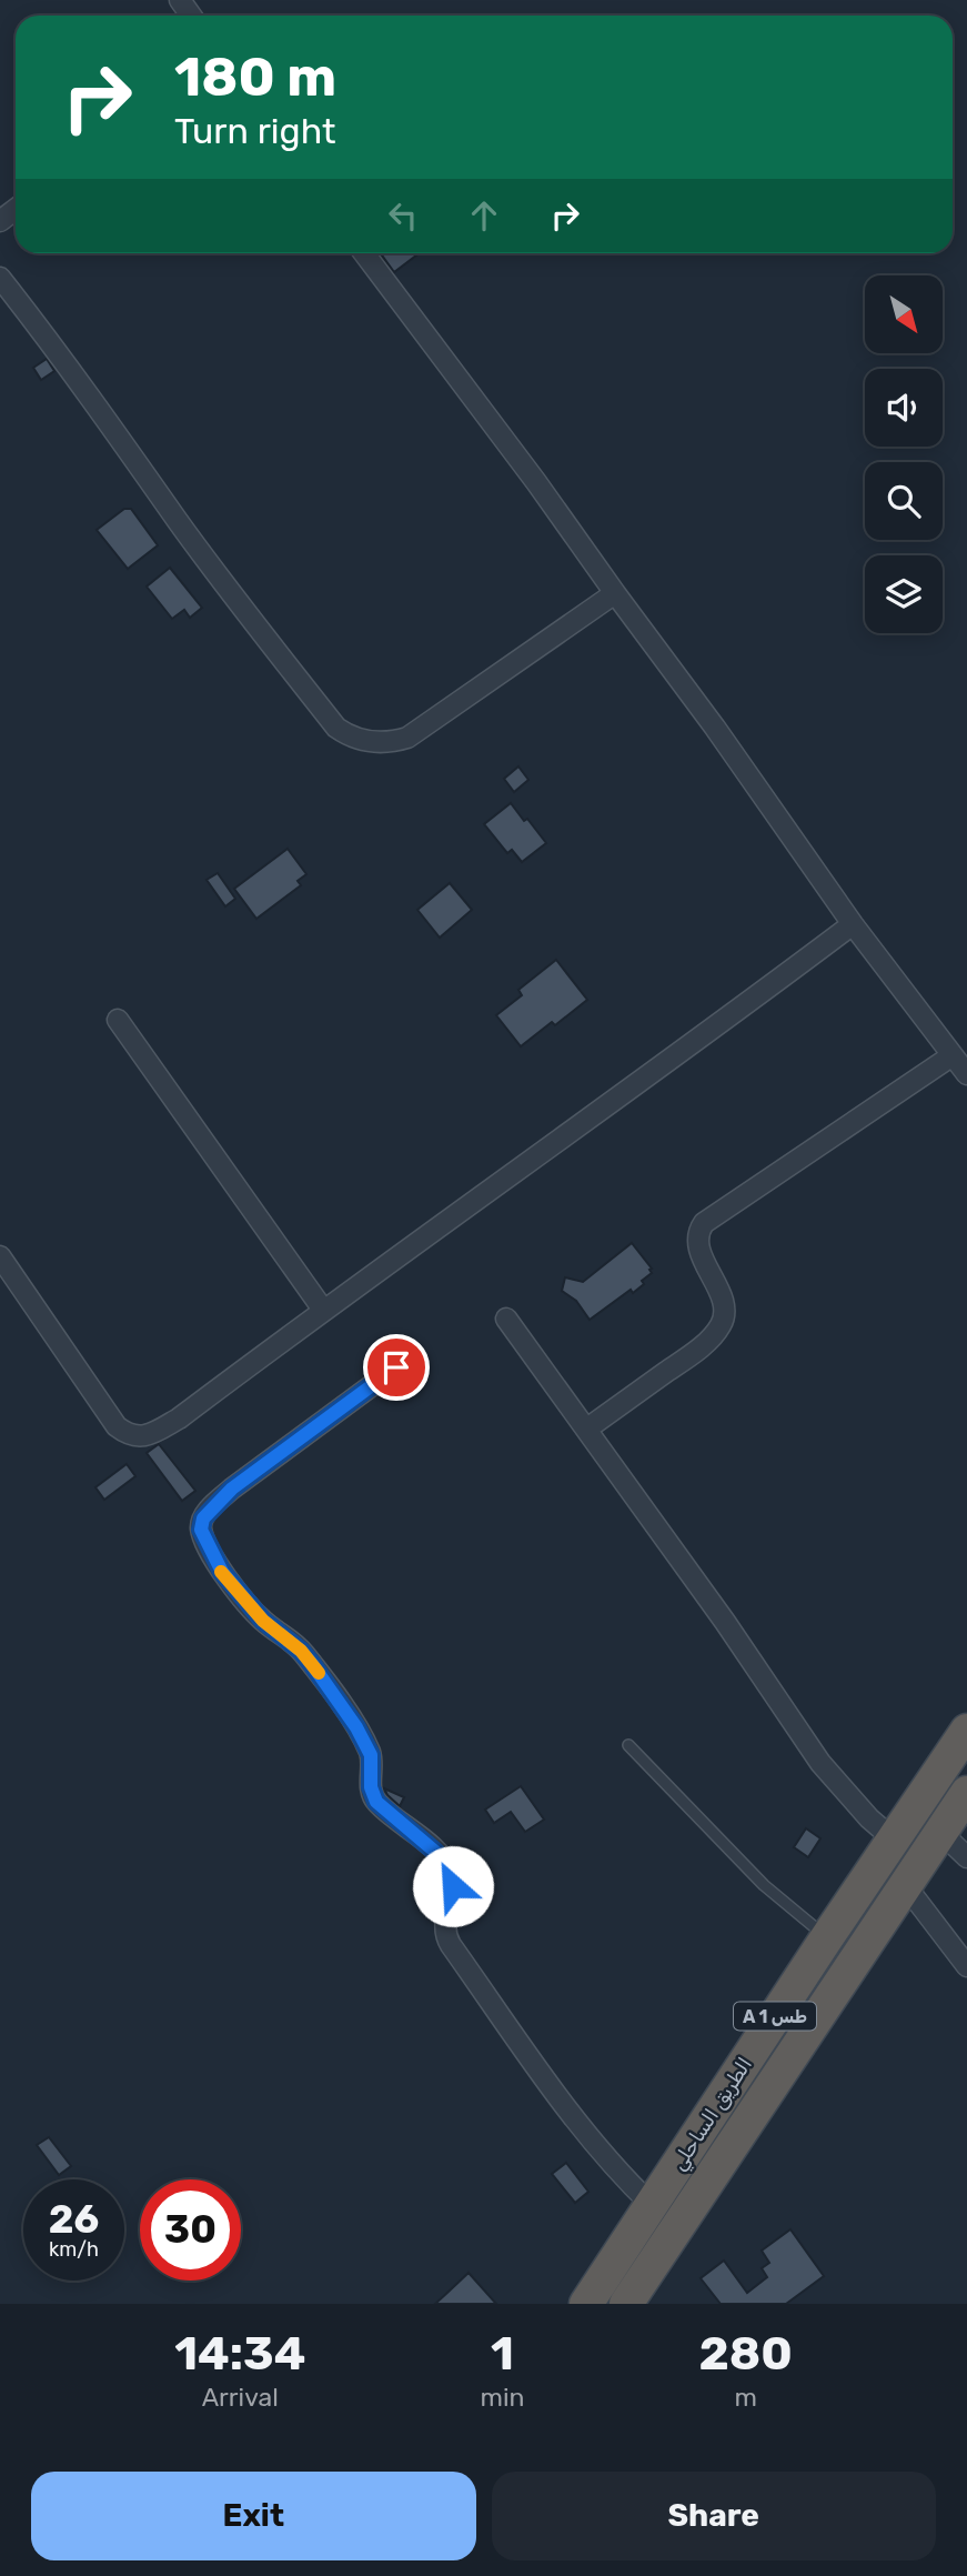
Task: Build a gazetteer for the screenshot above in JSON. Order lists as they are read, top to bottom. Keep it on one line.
{"streets":{"highway":["A 1 طس","الطريق الساحلي"]},"north":"bottom right","page":{"turn":["180 m","Turn right"],"speed":"26 km/h","limit":"30","eta":["14:34","Arrival","1","min","280","m"],"buttons":["Exit","Share"]}}
